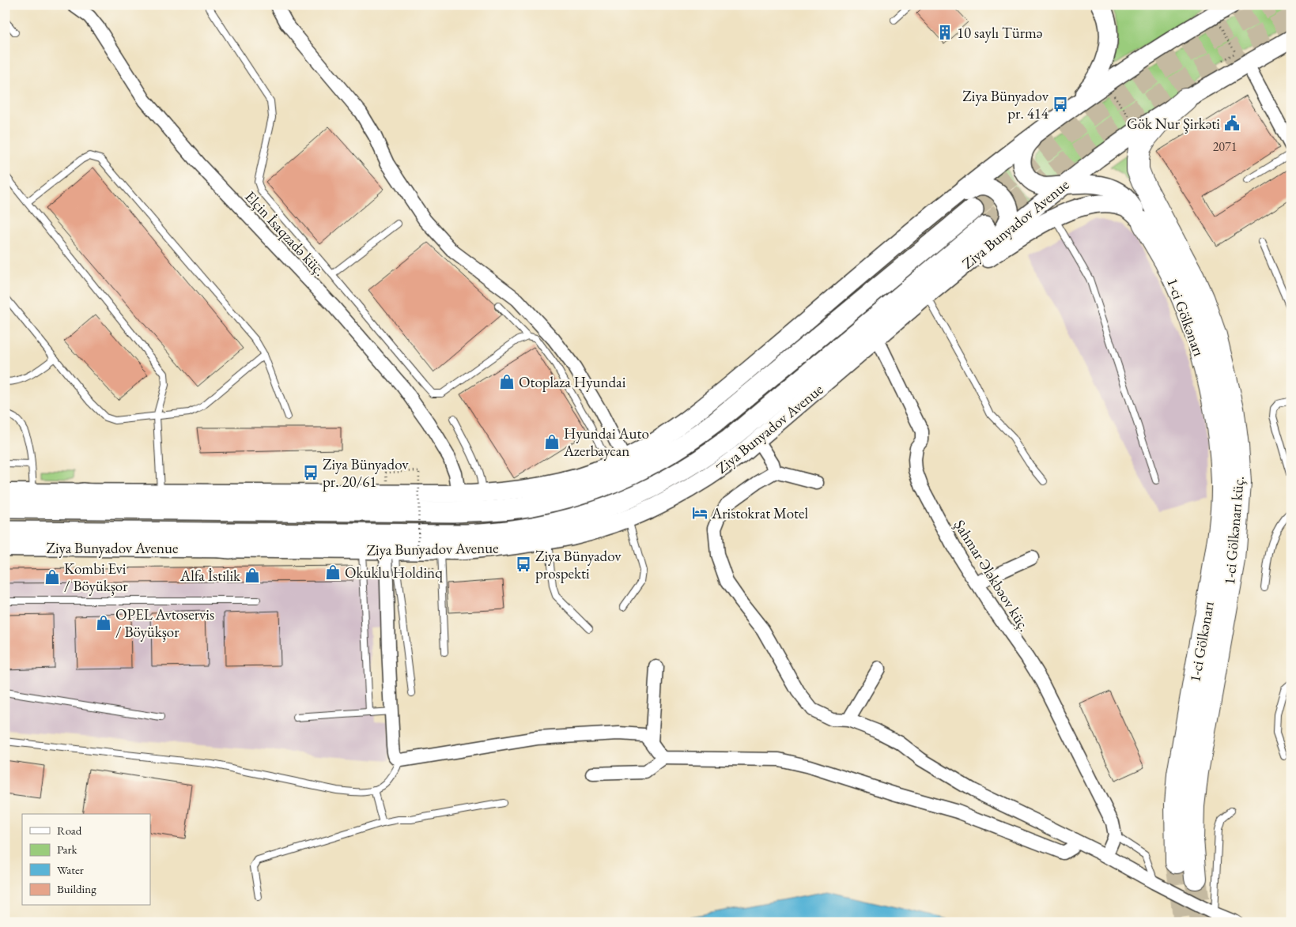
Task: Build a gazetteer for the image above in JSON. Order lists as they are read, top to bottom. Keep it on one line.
{"streets":{"highway":["1-ci Gölkənarı","1-ci Gölkənarı küç."],"main road":["Ziya Bunyadov Avenue"],"street":["Elçin İsaqzadə küç.","Şahmar Ələkbəov küç."]},"crossings":[["Ziya Bunyadov Avenue","1-ci Gölkənarı küç."],["Ziya Bunyadov Avenue","Şahmar Ələkbəov küç."]],"places":{"building":["10 saylı Türmə"],"bus stop":["Ziya Bünyadov pr. 414","Ziya Bünyadov pr. 20/61","Ziya Bünyadov prospekti"],"public building":["Gök Nur Şirkəti"],"shop":["Otoplaza Hyundai","Hyundai Auto Azerbaycan","Okuklu Holdinq","Alfa İstilik","Kombi Evi / Böyükşor","OPEL Avtoservis / Böyükşor"],"hotel":["Aristokrat Motel"]},"house_numbers":["2071"],"legend":["Road","Park","Water","Building"]}
